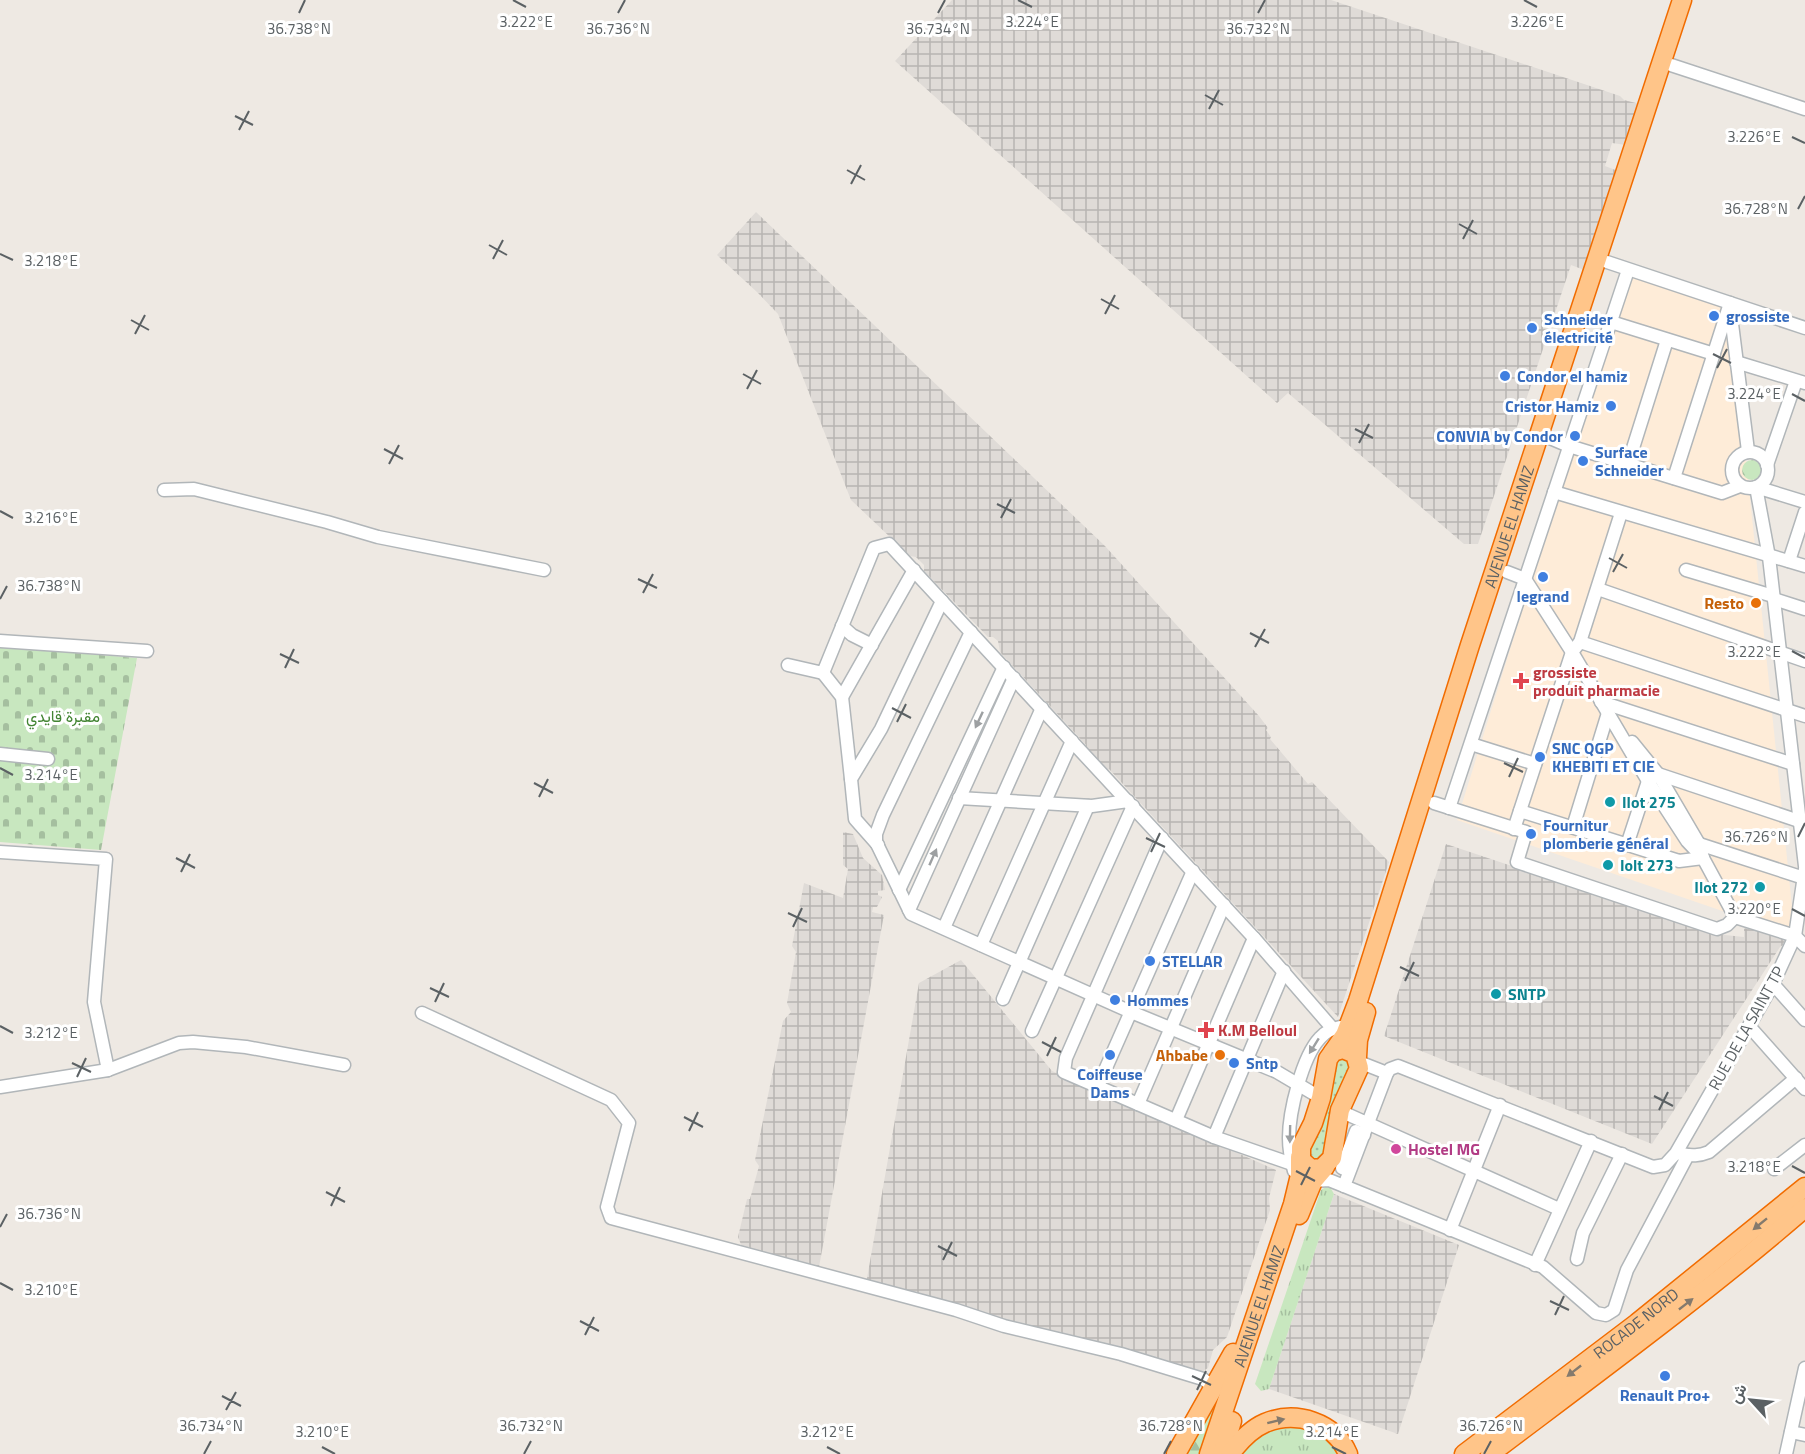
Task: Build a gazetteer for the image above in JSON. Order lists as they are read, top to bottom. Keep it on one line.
{"streets":{"highway":["AVENUE EL HAMIZ","ROCADE NORD"],"street":["RUE DE LA SAINT TP"]},"parks":["مقبرة قايدي"],"places":{"other":["grossiste","Schneider électricité","Condor el hamiz","Cristor Hamiz","CONVIA by Condor","Surface Schneider","legrand","Resto","SNC QGP KHEBITI ET CIE","Ilot 275","Fournitur plomberie général","Iolt 273","Ilot 272","STELLAR","SNTP","Hommes","Coiffeuse Dams","Ahbabe","Sntp","Hostel MG","Renault Pro+"],"health":["grossiste produit pharmacie","K.M Belloul"]},"north":"top left","coordinates":["3.222°E","3.226°E","3.224°E","36.738°N","36.736°N","36.734°N","36.732°N","36.728°N","3.218°E","3.216°E","3.214°E","36.726°N","3.220°E","3.212°E","3.210°E"]}
